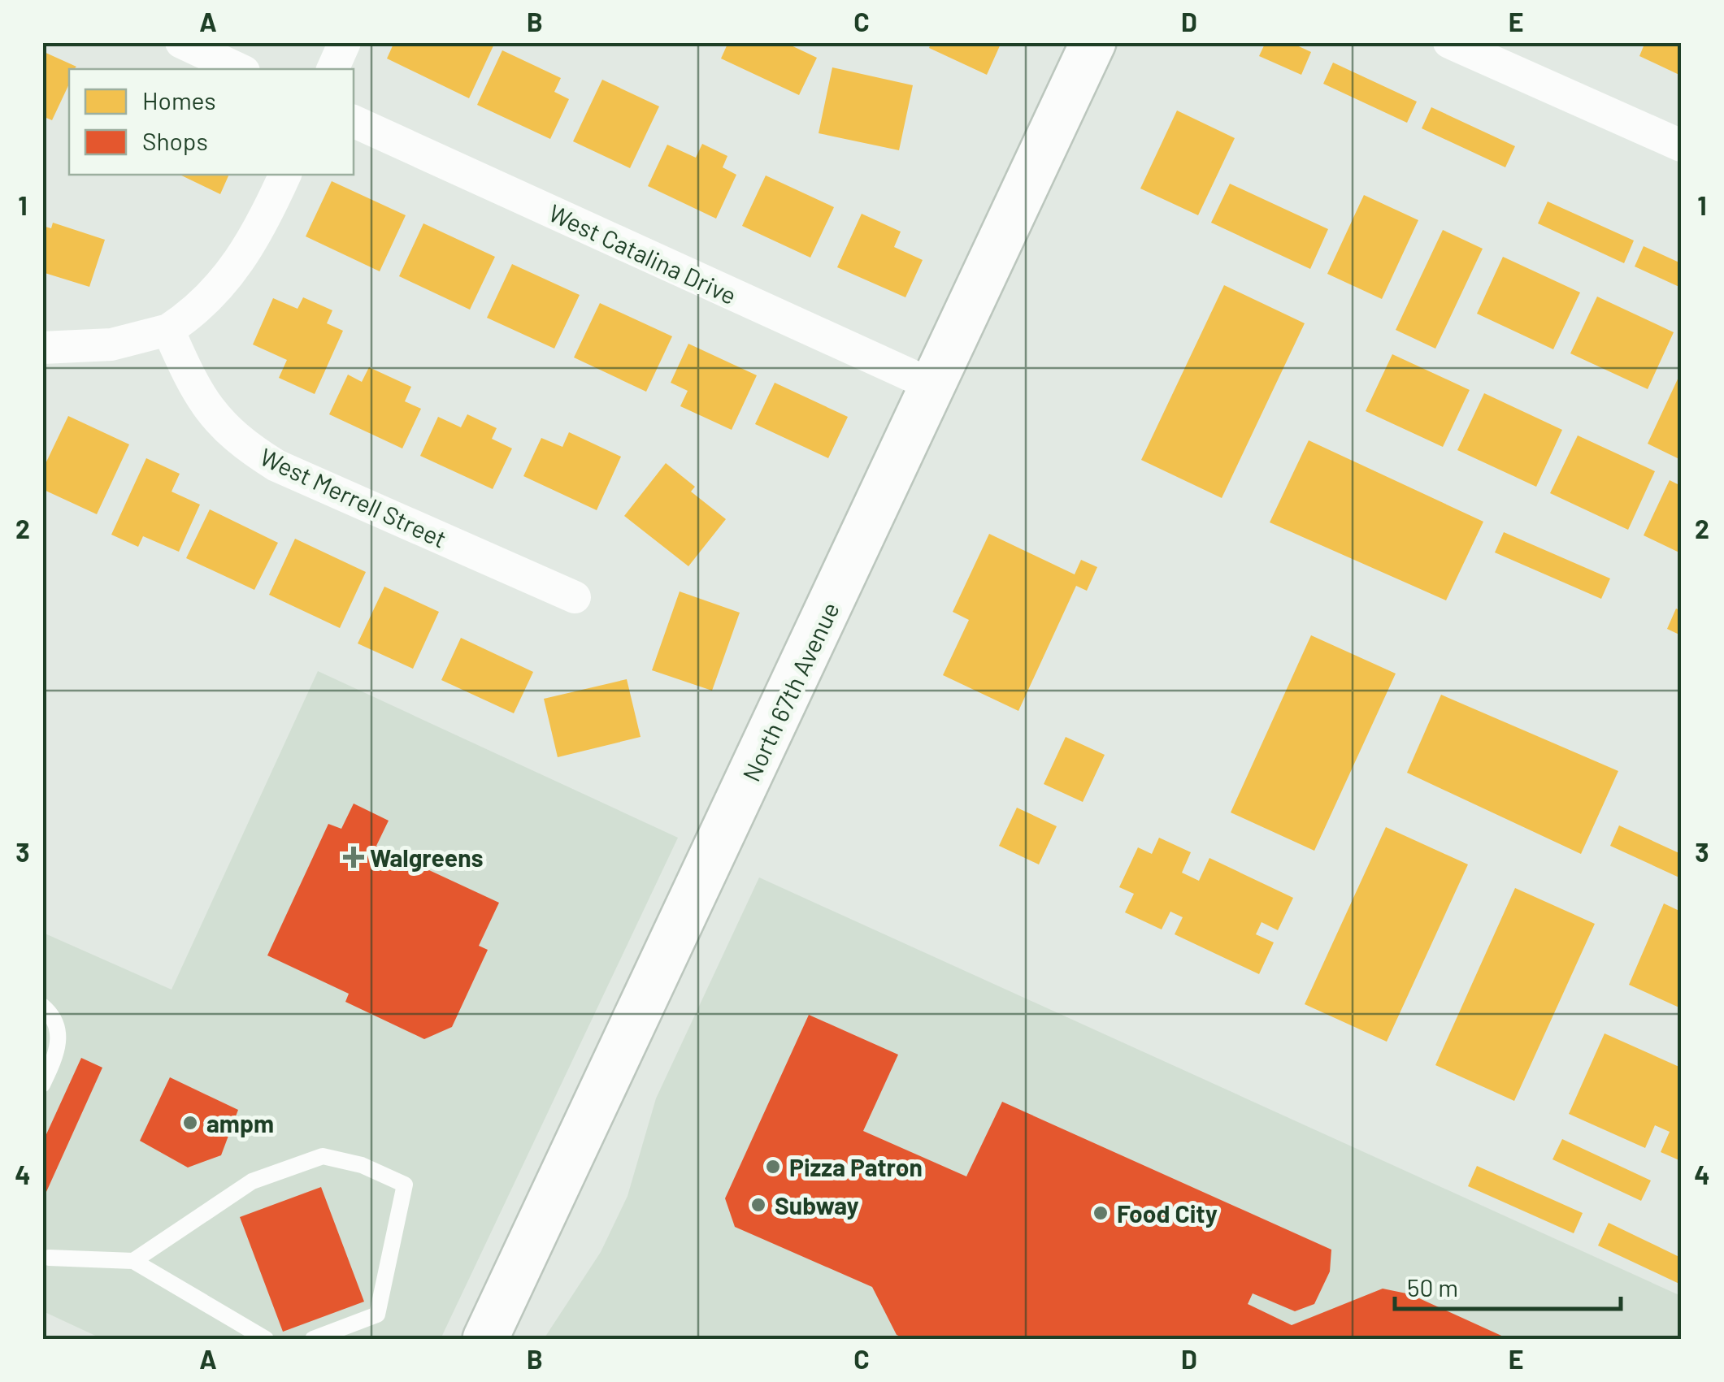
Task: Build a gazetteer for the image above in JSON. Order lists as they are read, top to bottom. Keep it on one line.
{"streets":{"main road":["North 67th Avenue"],"street":["West Catalina Drive","West Merrell Street"]},"crossings":[["West Catalina Drive","North 67th Avenue"]],"places":{"health":["Walgreens"],"other":["ampm","Pizza Patron","Subway","Food City"]},"legend":["Homes","Shops"],"scale_bar":"50 m","grid":{"columns":["A","B","C","D","E"],"rows":["1","2","3","4"]}}
